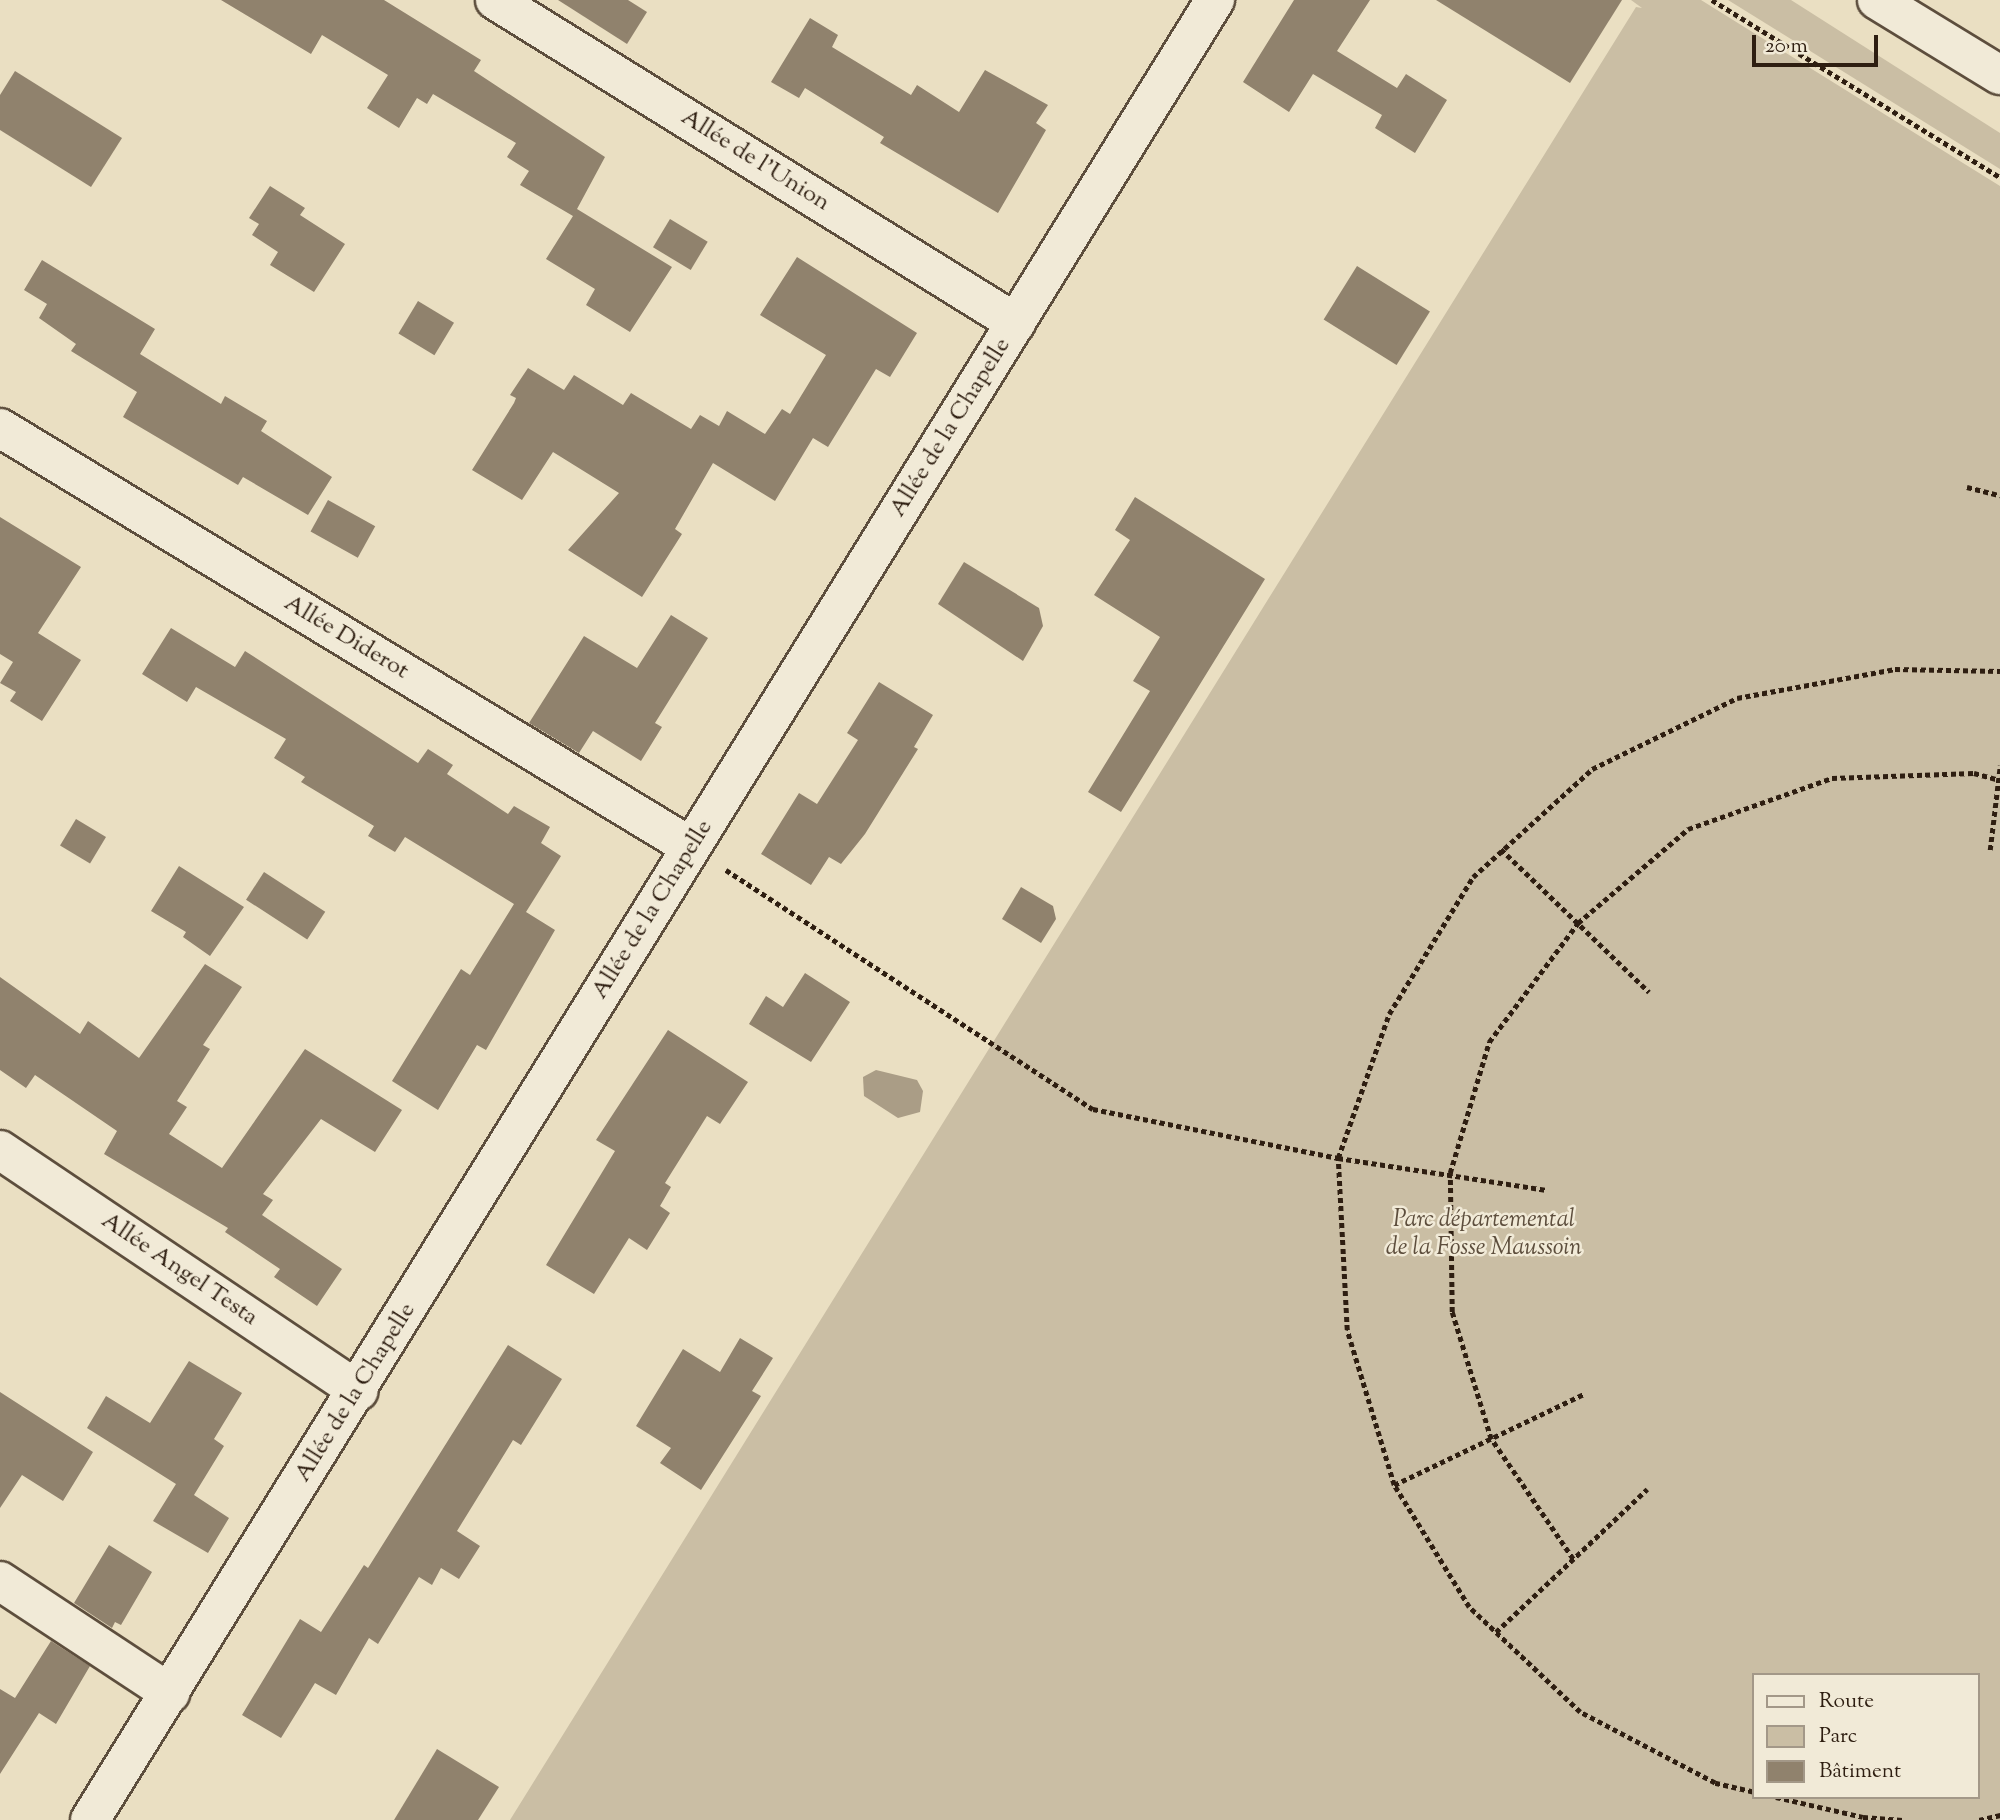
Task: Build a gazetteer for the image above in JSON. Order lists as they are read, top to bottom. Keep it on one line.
{"streets":{"street":["Allée de l'Union","Allée de la Chapelle","Allée Diderot","Allée Angel Testa"]},"crossings":[["Allée de l'Union","Allée de la Chapelle"],["Allée de la Chapelle","Allée Diderot"],["Allée de la Chapelle","Allée Angel Testa"]],"parks":["Parc départemental de la Fosse Maussoin"],"legend":["Route","Parc","Bâtiment"],"scale_bar":"20 m"}
